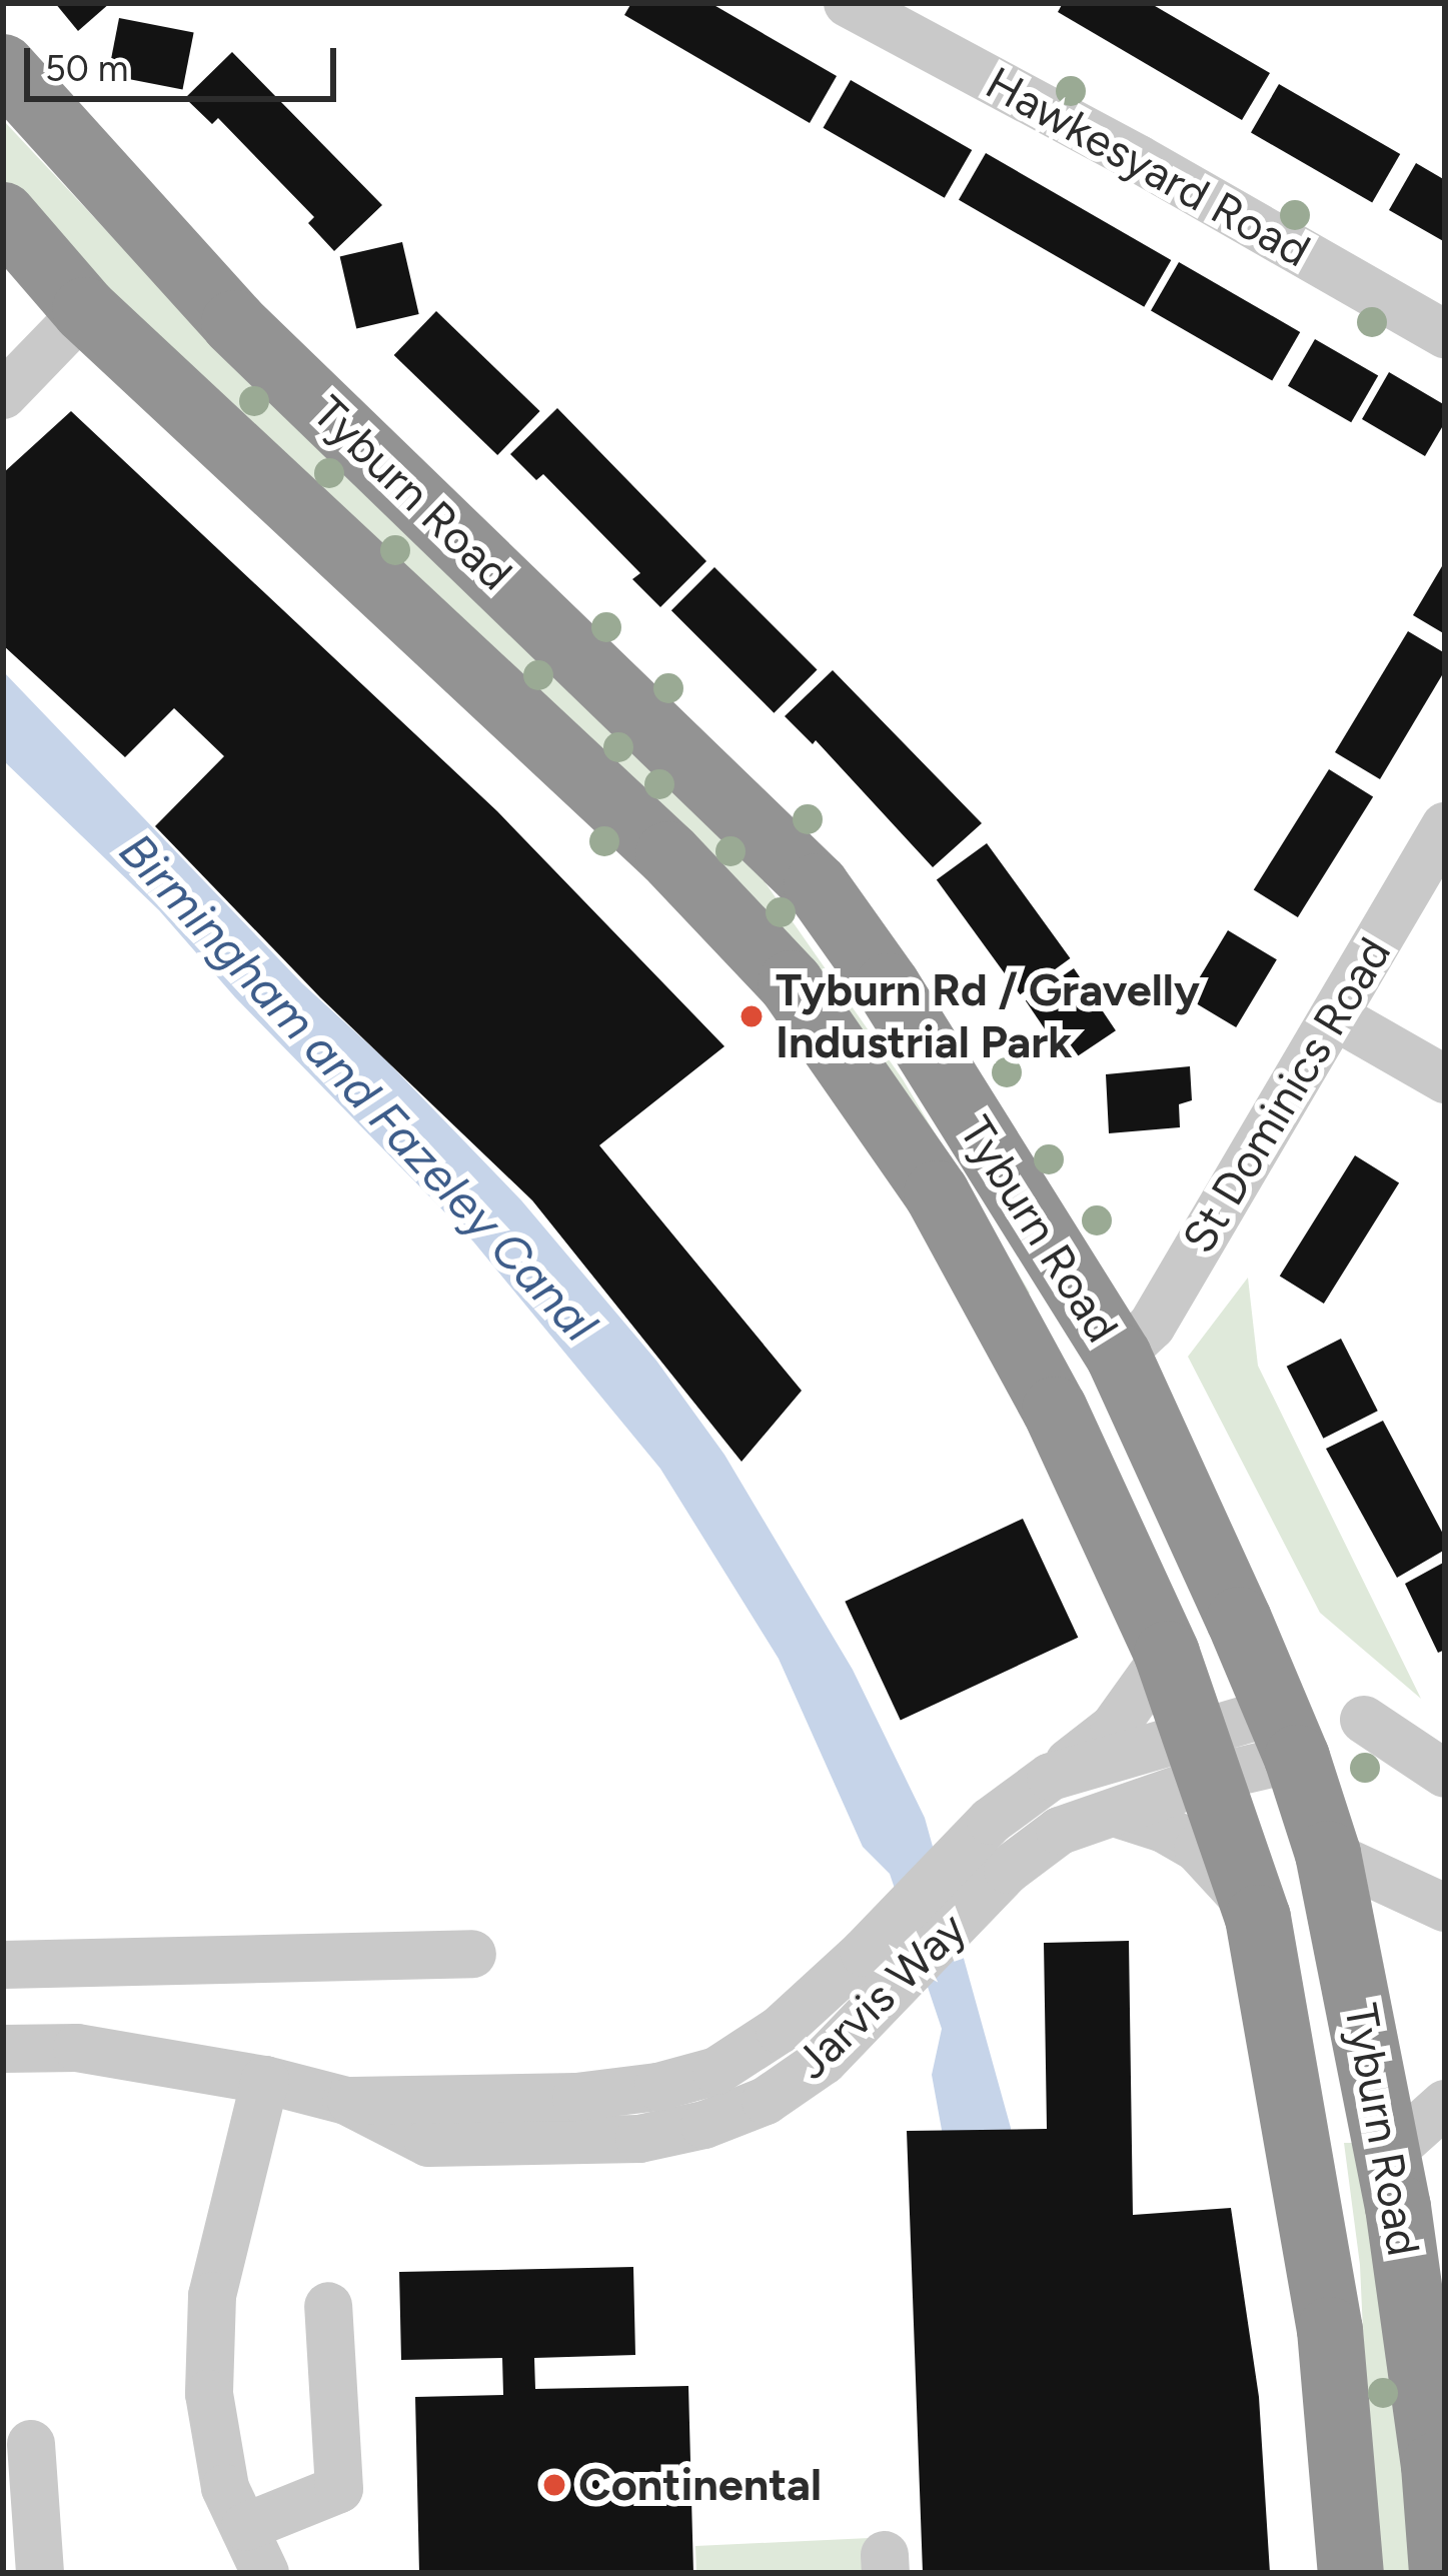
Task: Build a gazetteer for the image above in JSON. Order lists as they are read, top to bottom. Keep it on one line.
{"streets":{"highway":["Tyburn Road"],"street":["Hawkesyard Road","St Dominics Road","Jarvis Way"]},"crossings":[["Tyburn Road","St Dominics Road"],["Tyburn Road","Jarvis Way"]],"water":["Birmingham and Fazeley Canal"],"places":["Tyburn Rd / Gravelly Industrial Park","Continental"],"scale_bar":"50 m"}
